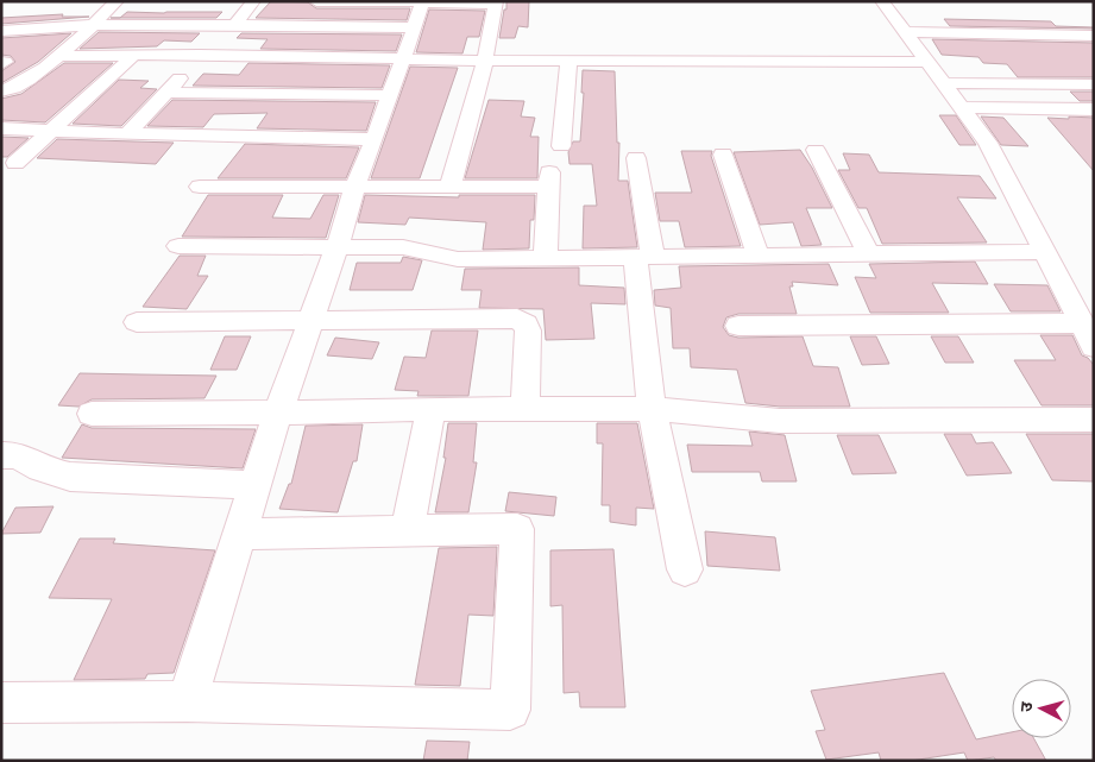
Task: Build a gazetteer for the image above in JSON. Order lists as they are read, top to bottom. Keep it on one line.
{"north":"left"}
